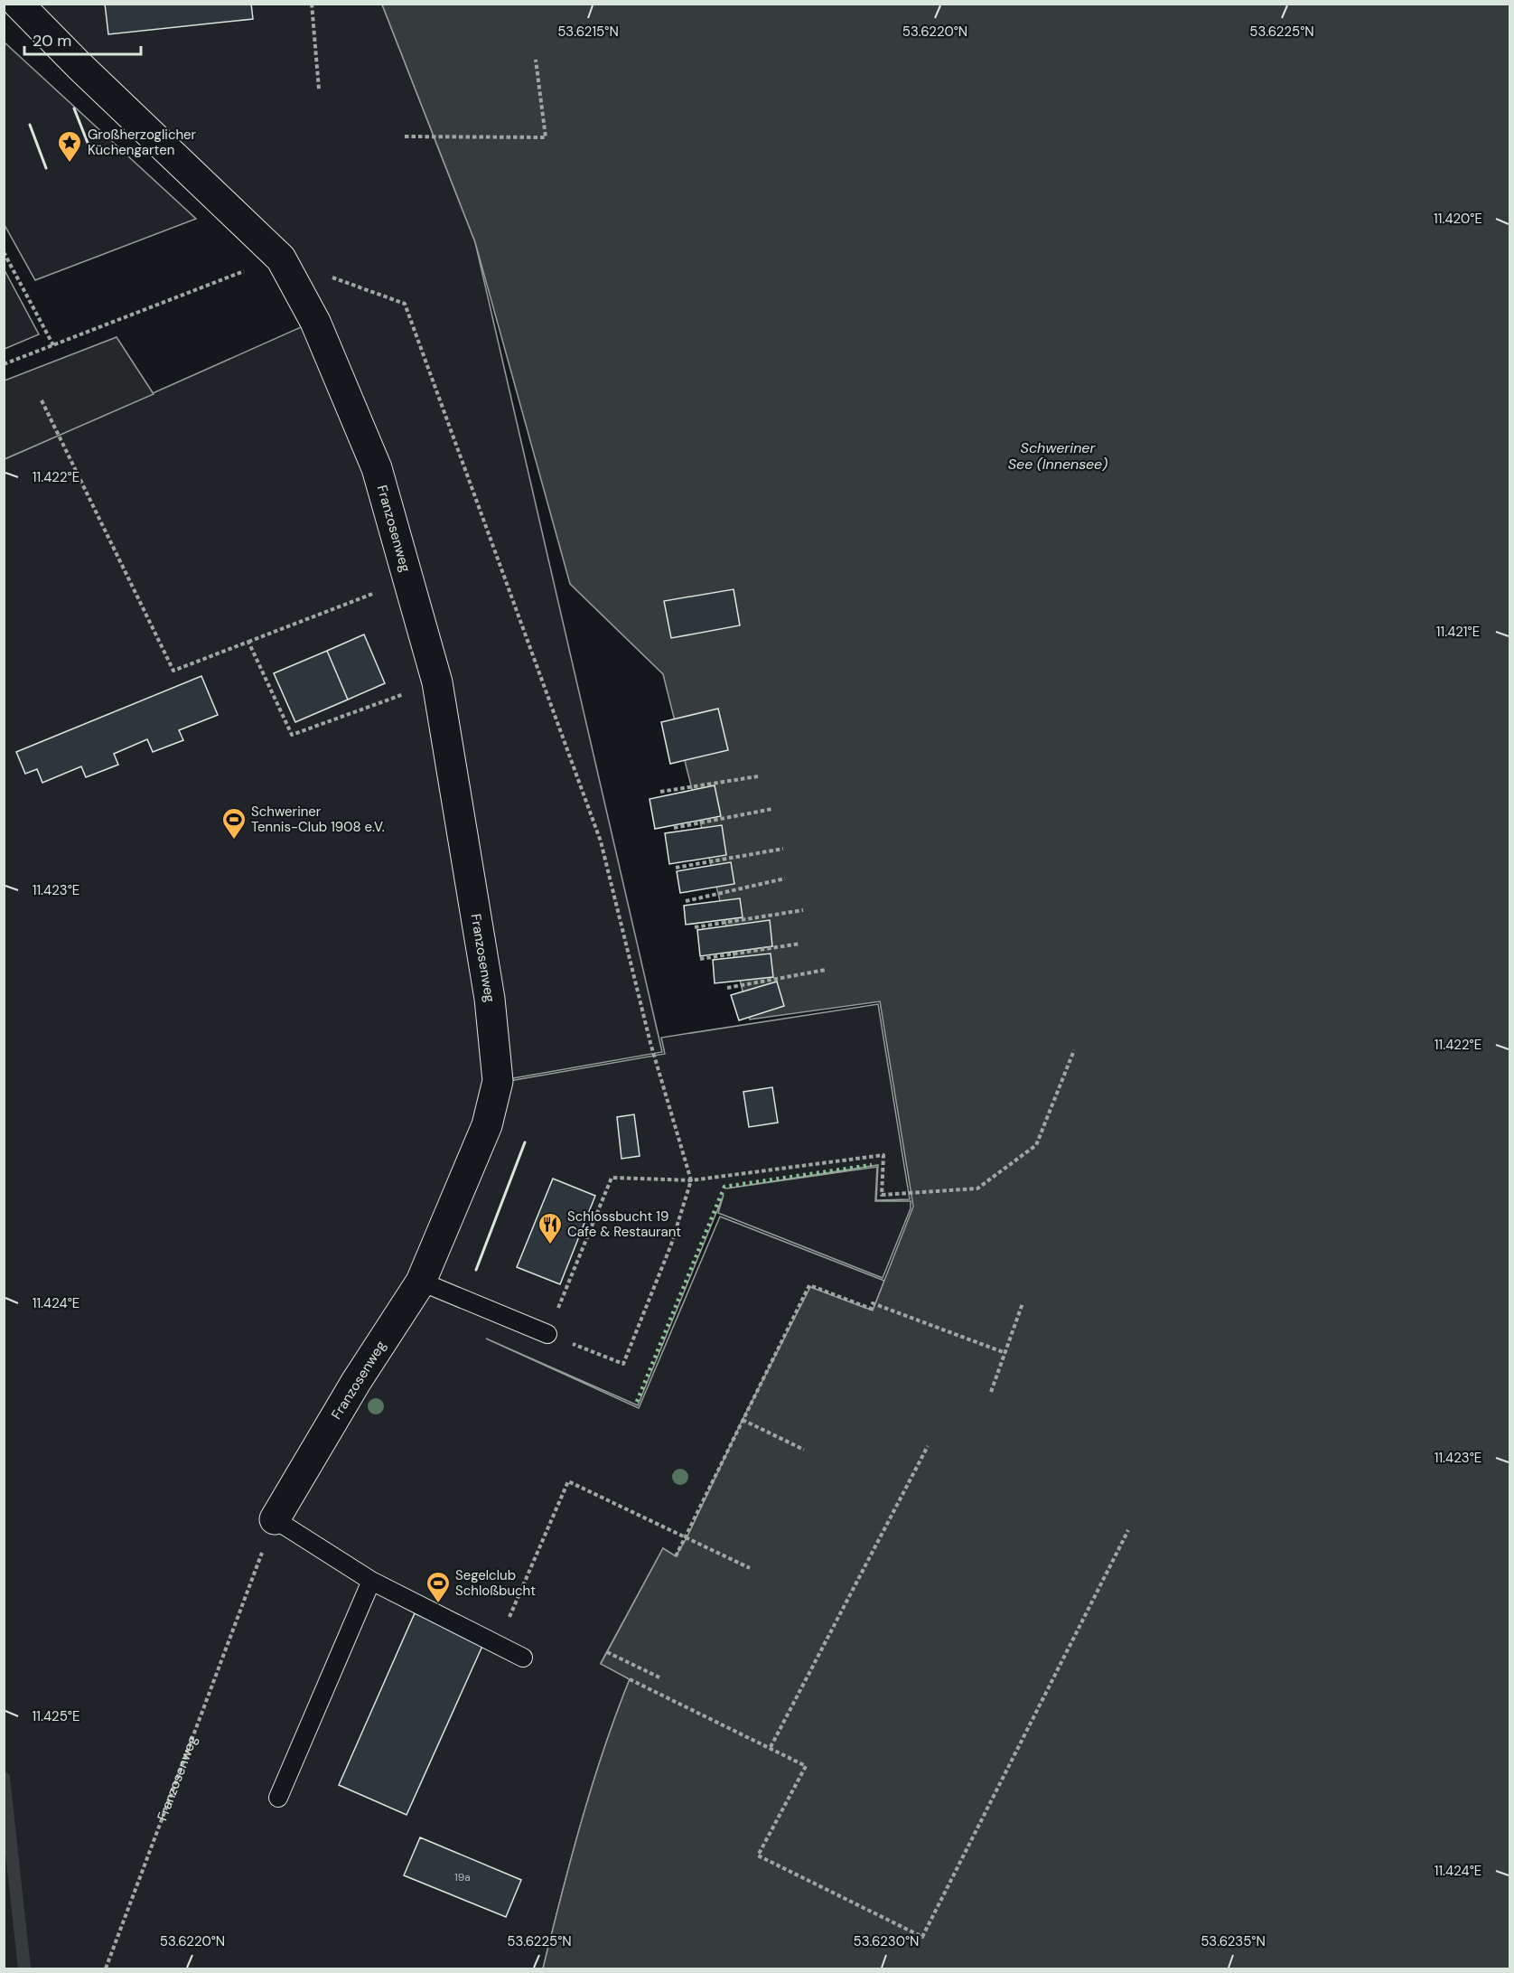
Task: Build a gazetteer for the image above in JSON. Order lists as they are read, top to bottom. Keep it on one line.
{"streets":{"street":["Franzosenweg"]},"water":["Schweriner See (Innensee)"],"places":{"place":["Großherzoglicher Küchengarten"],"sports":["Schweriner Tennis-Club 1908 e.V.","Segelclub Schloßbucht"],"restaurant":["Schlossbucht 19 Cafe & Restaurant"]},"house_numbers":["19a"],"scale_bar":"20 m","coordinates":["53.6215°N","53.6220°N","53.6225°N","11.420°E","11.422°E","11.421°E","11.423°E","11.424°E","11.425°E","53.6230°N","53.6235°N"]}
